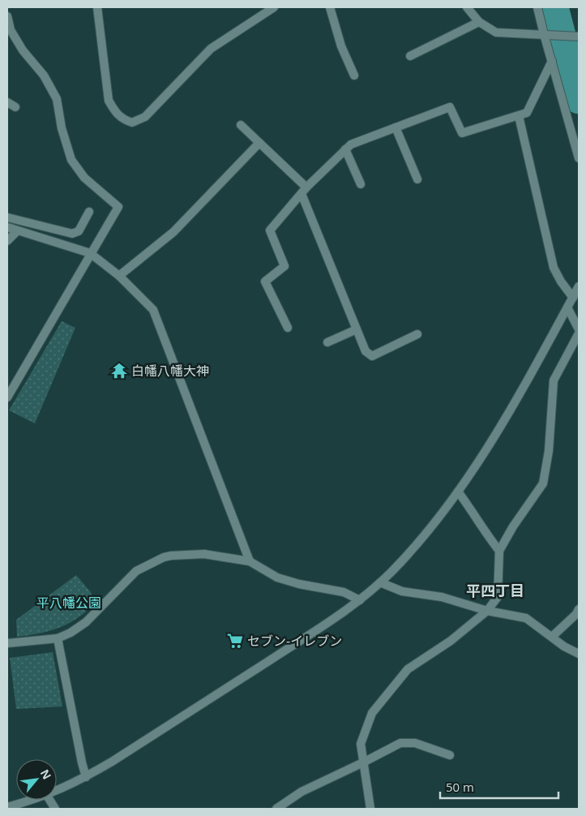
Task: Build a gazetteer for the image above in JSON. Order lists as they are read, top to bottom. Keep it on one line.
{"districts":["平四丁目"],"parks":["平八幡公園"],"places":{"temple":["白幡八幡大神"],"supermarket":["セブン-イレブン"]},"scale_bar":"50 m","north":"top right"}
